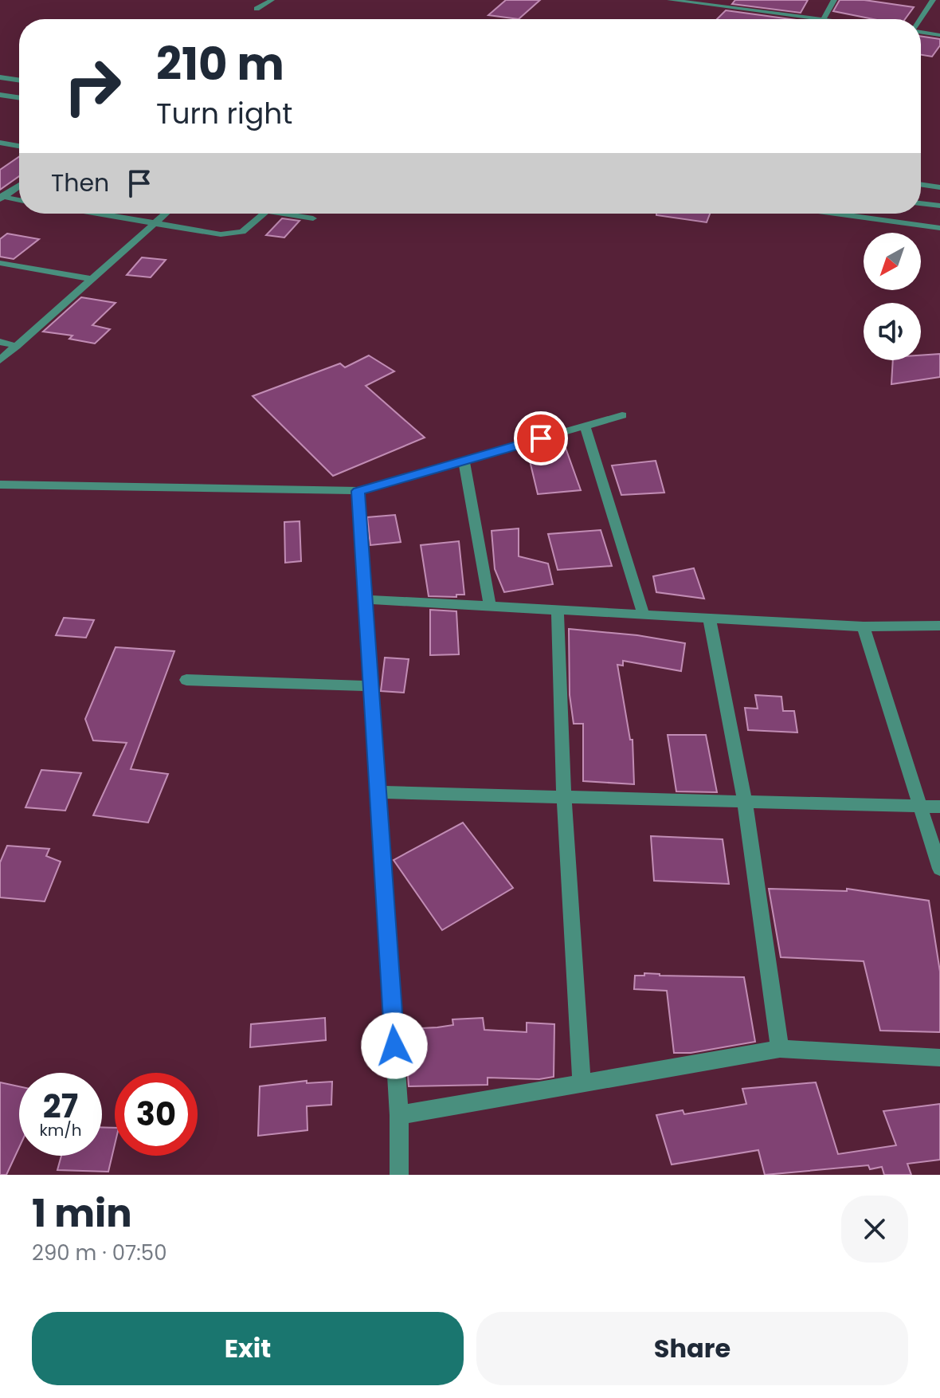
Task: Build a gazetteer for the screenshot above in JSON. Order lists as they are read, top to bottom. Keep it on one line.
{"north":"bottom left","page":{"turn":["210 m","Turn right"],"then":"Then","speed":"27 km/h","limit":"30","heading":["1 min","290 m · 07:50"],"buttons":["Exit","Share"]}}
